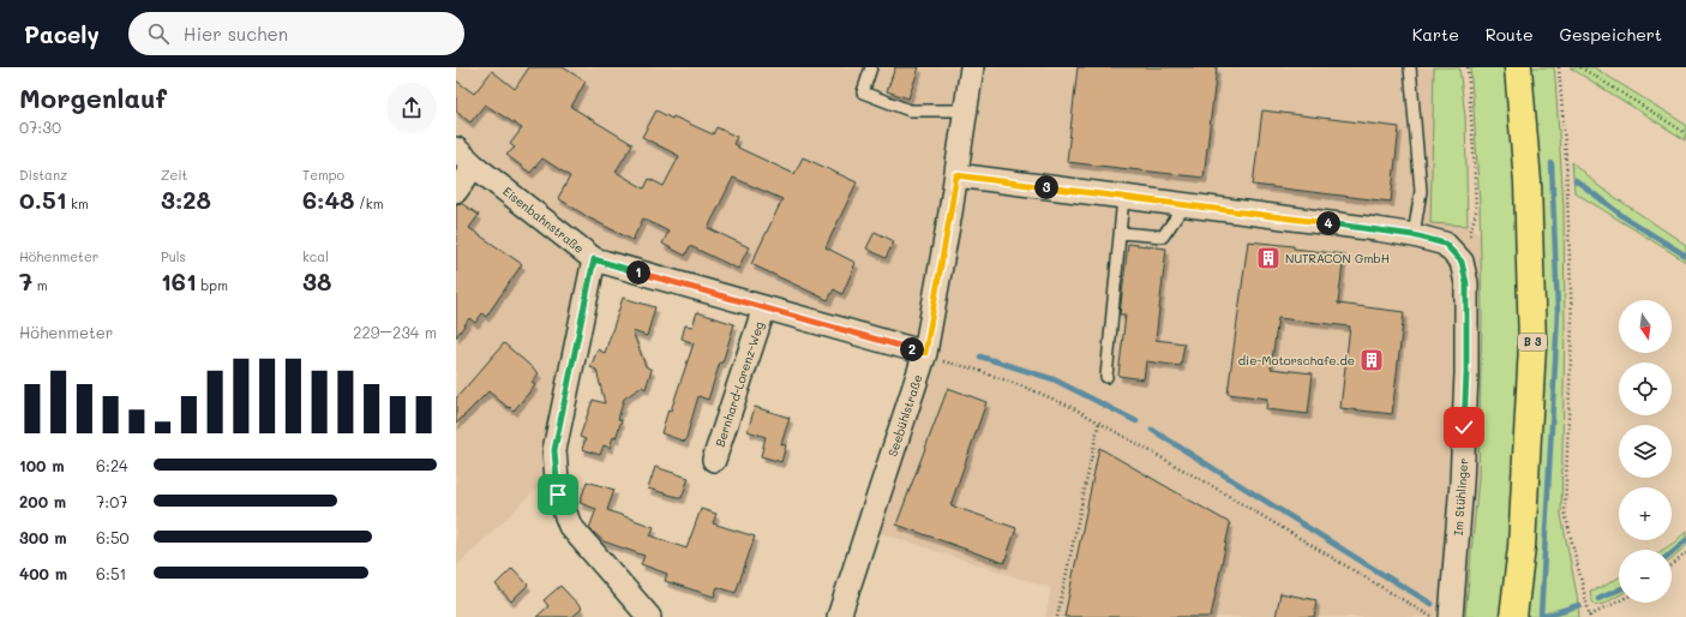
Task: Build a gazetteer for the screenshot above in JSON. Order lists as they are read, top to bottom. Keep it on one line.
{"streets":{"main road":["B 3"],"street":["Eisenbahnstraße","Bernhard-Lorenz-Weg","Seebühlstraße","Im Stühlinger"]},"places":{"building":["NUTRACON GmbH","die-Motorschafe.de"]},"north":"bottom","page":{"header":"Pacely","search":"Hier suchen","nav":["Karte","Route","Gespeichert"],"heading":["Morgenlauf","07:30"],"stats":[["Distanz","0.51 km"],["Zeit","3:28"],["Tempo","6:48 /km"],["Höhenmeter","7 m"],["Puls","161 bpm"],["kcal","38"]],"pins":["3","4","1","2"],"map_buttons":["+","−"],"chart":["Höhenmeter","229–234 m"],"list":[{"name":"100 m","note":"6:24"},{"name":"200 m","note":"7:07"},{"name":"300 m","note":"6:50"},{"name":"400 m","note":"6:51"}]}}
